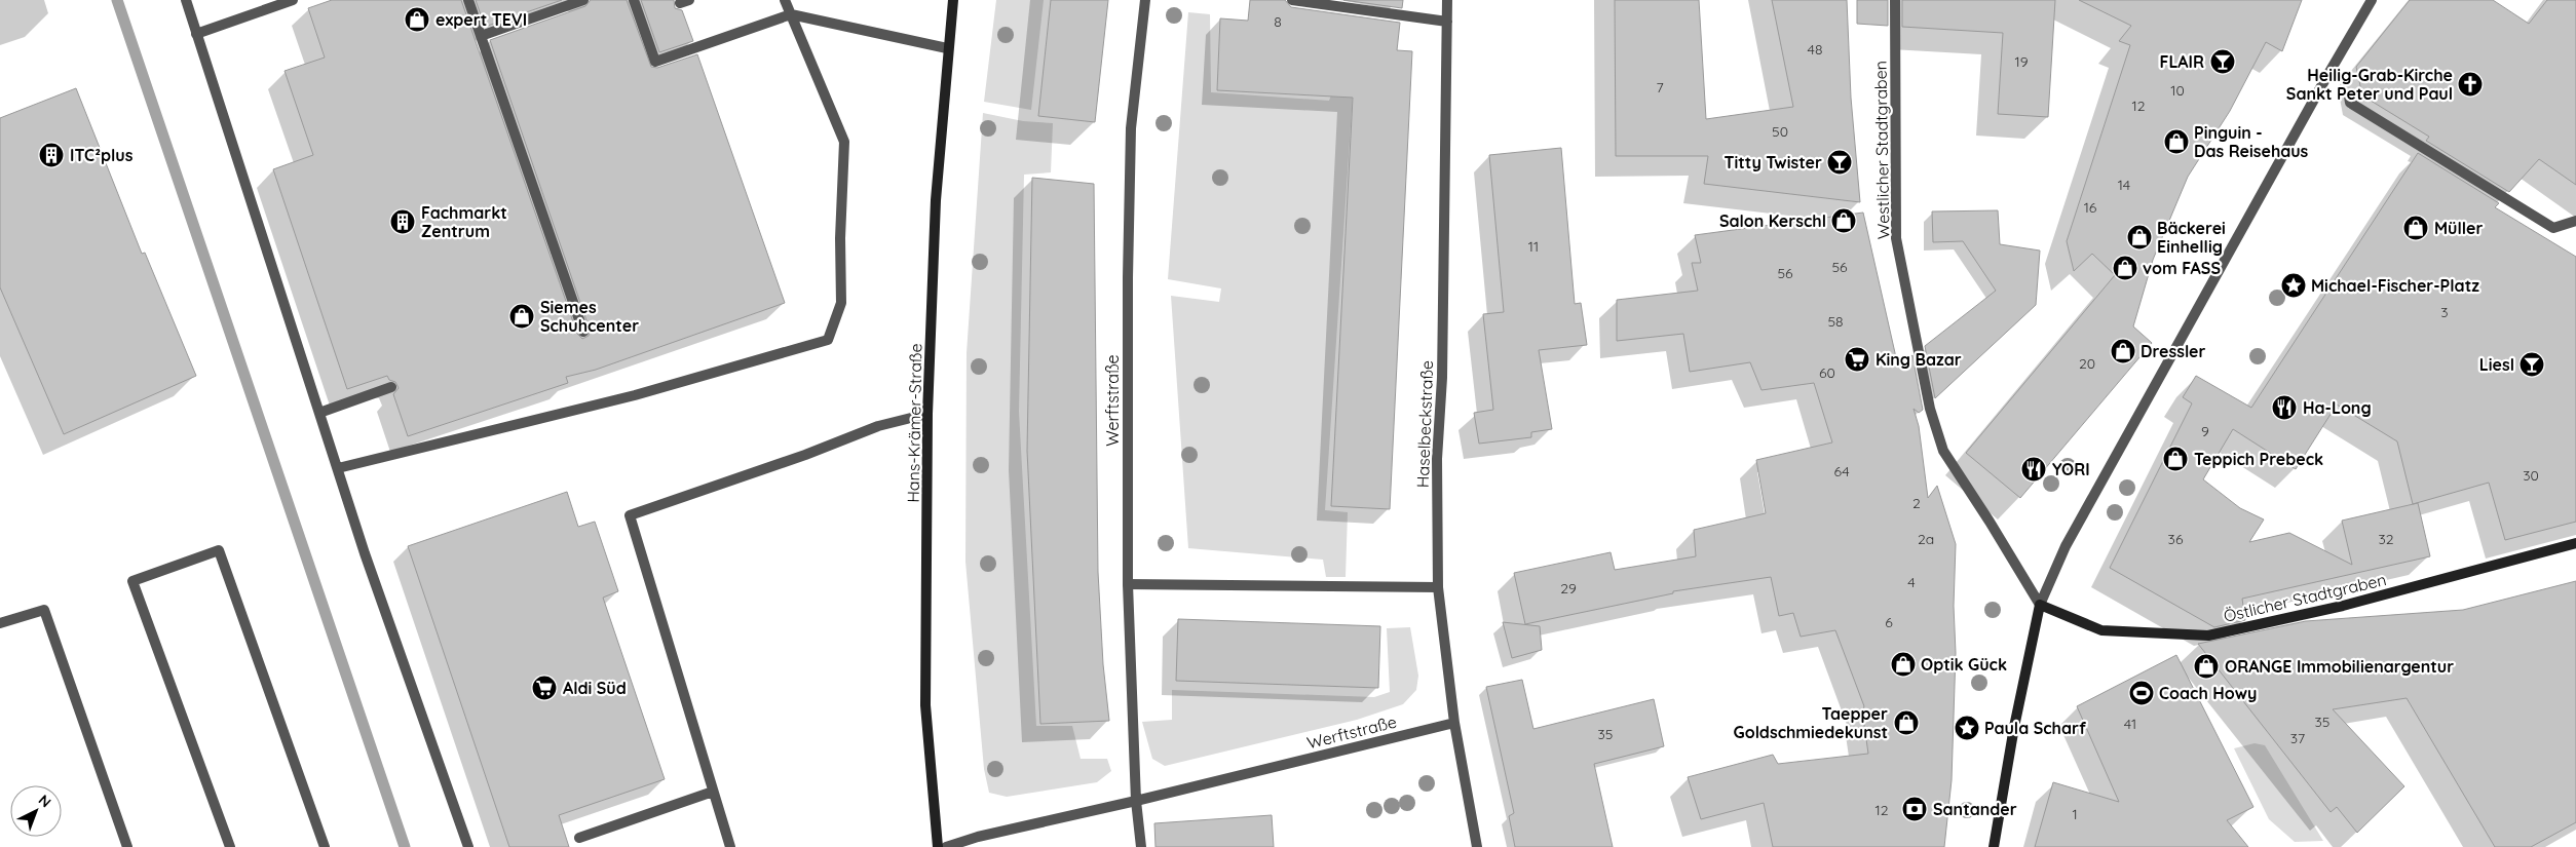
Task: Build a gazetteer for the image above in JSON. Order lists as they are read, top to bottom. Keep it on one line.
{"streets":{"main road":["Hans-Krämer-Straße","Östlicher Stadtgraben"],"street":["Westlicher Stadtgraben","Werftstraße","Haselbeckstraße"]},"crossings":[["Westlicher Stadtgraben","Östlicher Stadtgraben"],["Werftstraße","Haselbeckstraße"]],"places":{"shop":["expert TEVI","Pinguin - Das Reisehaus","Salon Kerschl","Müller","Bäckerei Einhellig","vom FASS","Siemes Schuhcenter","Dressler","Teppich Prebeck","Optik Gück","ORANGE Immobilienargentur","Taepper Goldschmiedekunst"],"bar":["FLAIR","Titty Twister","Liesl"],"church":["Heilig-Grab-Kirche Sankt Peter und Paul"],"building":["ITC²plus","Fachmarkt Zentrum"],"place":["Michael-Fischer-Platz","Paula Scharf"],"supermarket":["King Bazar","Aldi Süd"],"restaurant":["Ha-Long","YORI"],"sports":["Coach Howy"],"bank":["Santander"]},"house_numbers":["8","48","19","7","10","12","50","14","16","11","56","56","3","58","20","60","9","64","30","2","2a","36","32","4","29","6","35","41","35","37","12","1"],"north":"top right"}
